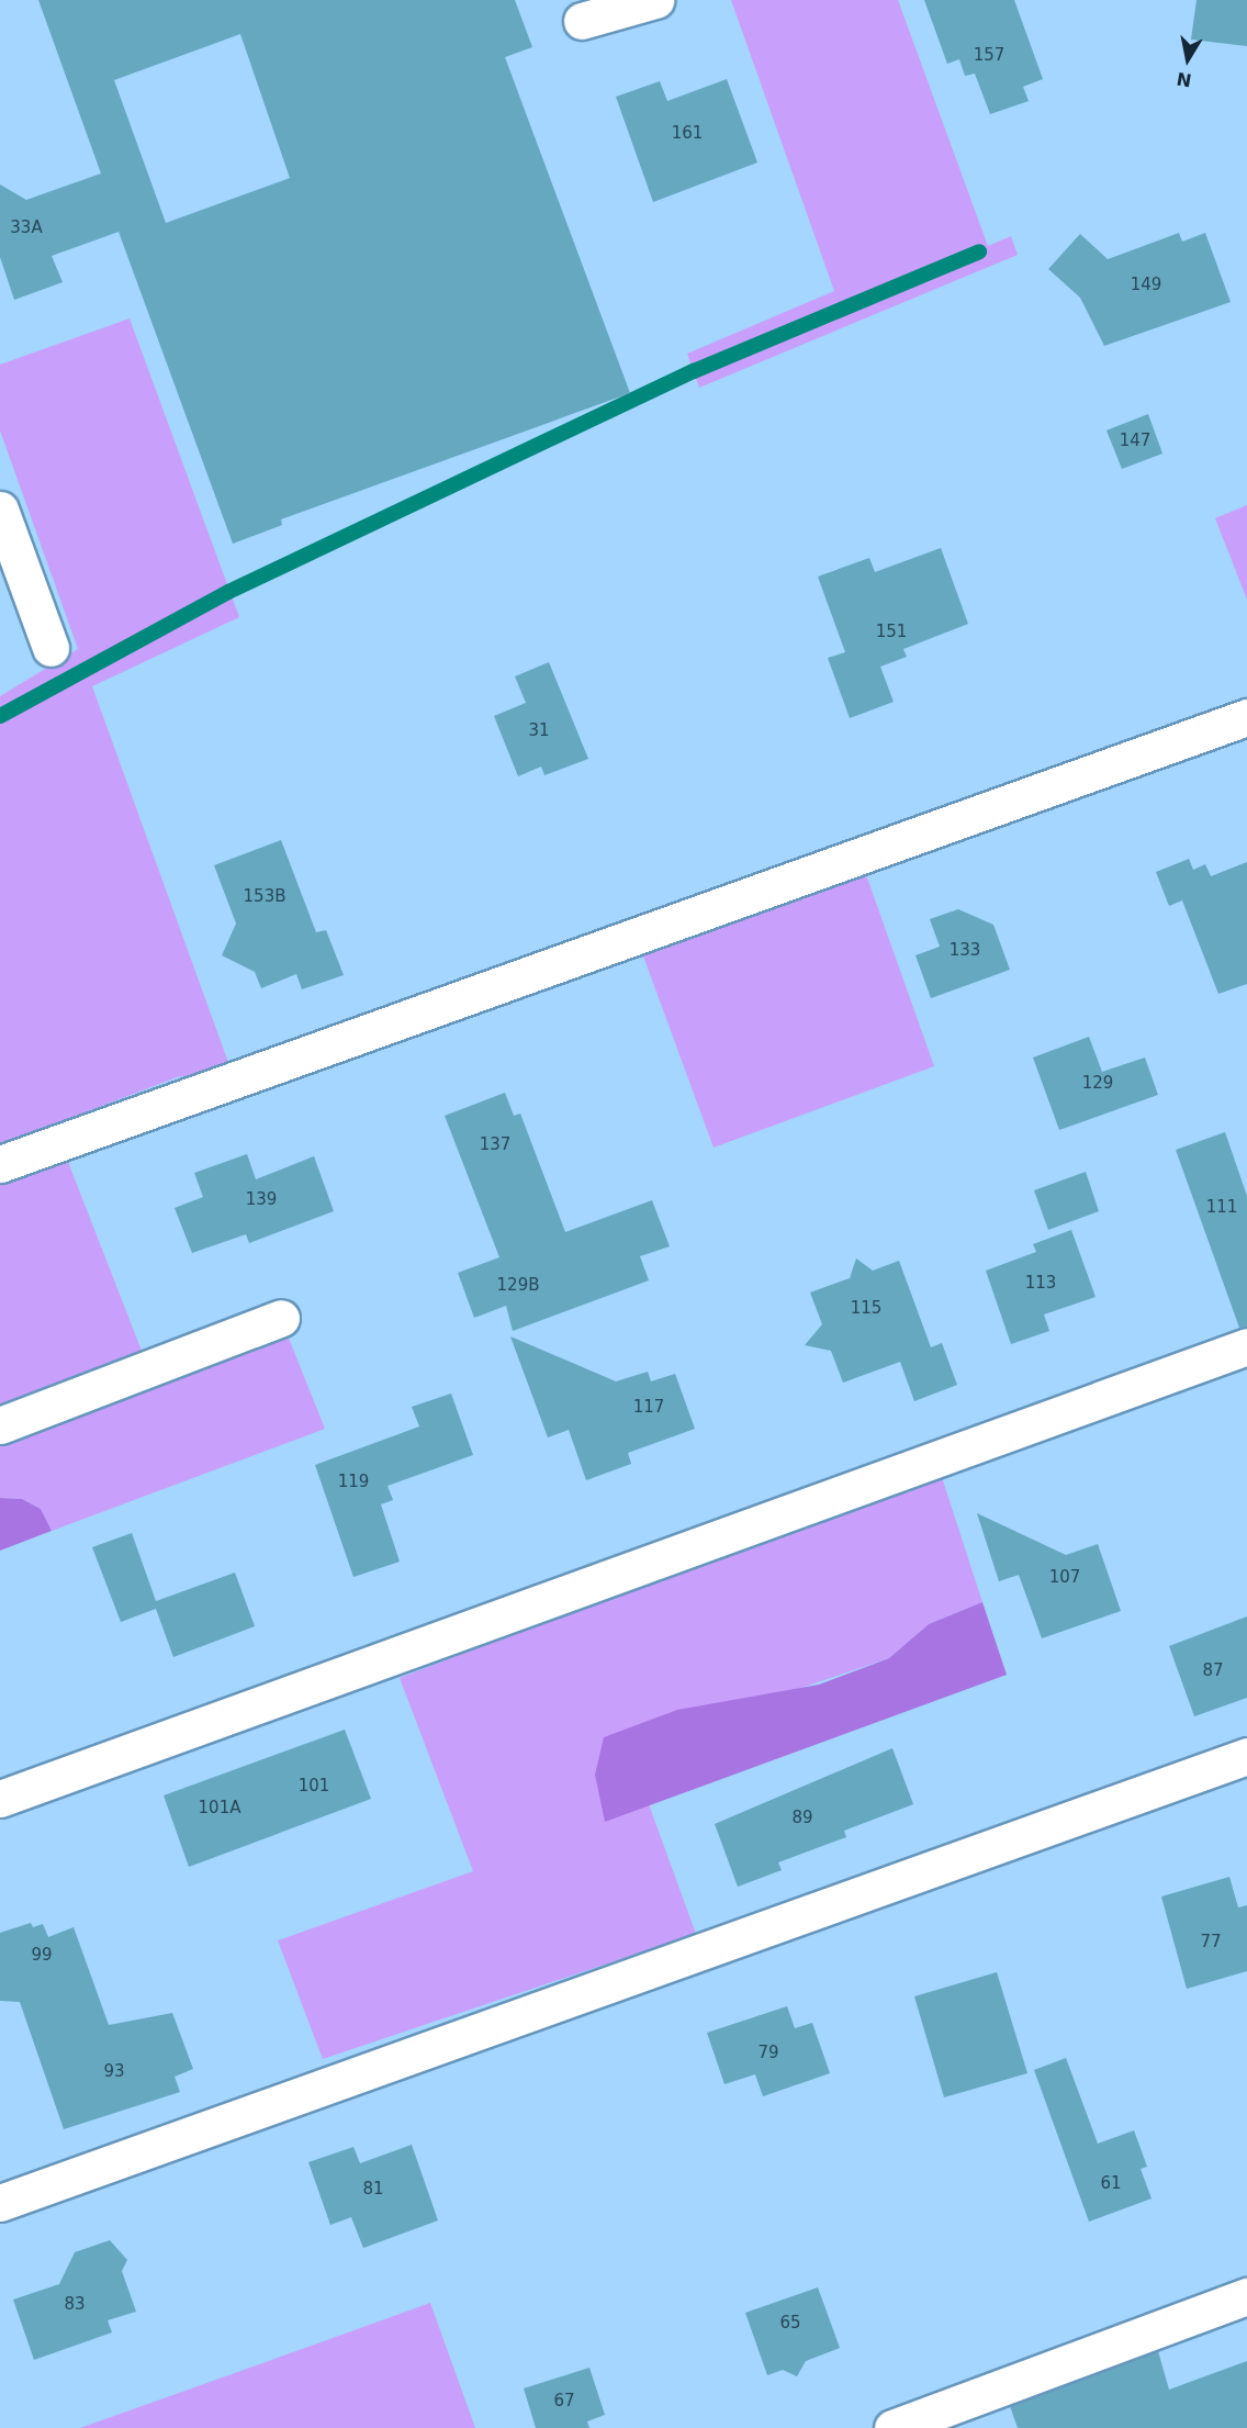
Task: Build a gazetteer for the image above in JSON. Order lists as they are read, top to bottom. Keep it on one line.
{"house_numbers":["157","161","33A","149","147","151","31","153B","133","129","137","139","111","113","129B","115","117","119","107","87","101","101A","89","77","99","79","93","61","81","83","65","67"],"north":"bottom"}
